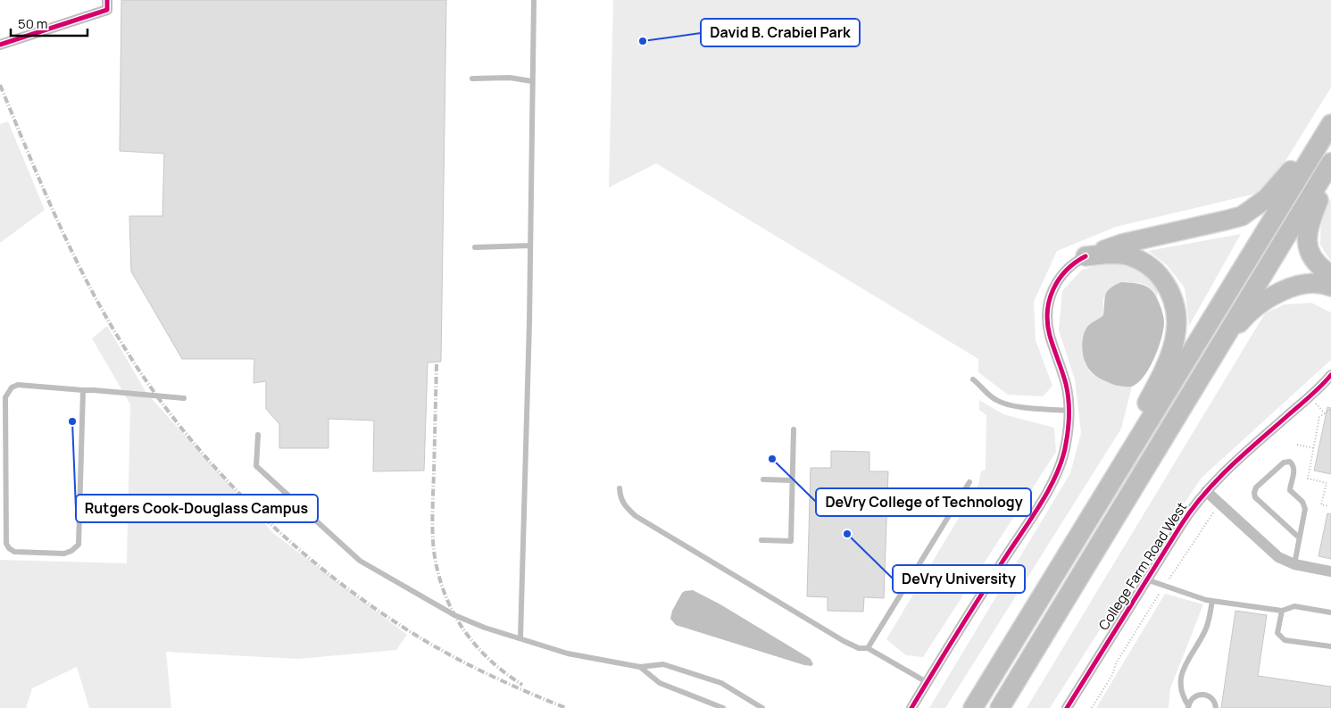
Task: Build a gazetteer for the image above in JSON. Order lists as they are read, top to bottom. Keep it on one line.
{"streets":{"street":["College Farm Road West"]},"places":["David B. Crabiel Park","Rutgers Cook-Douglass Campus","DeVry College of Technology","DeVry University"],"scale_bar":"50 m"}
